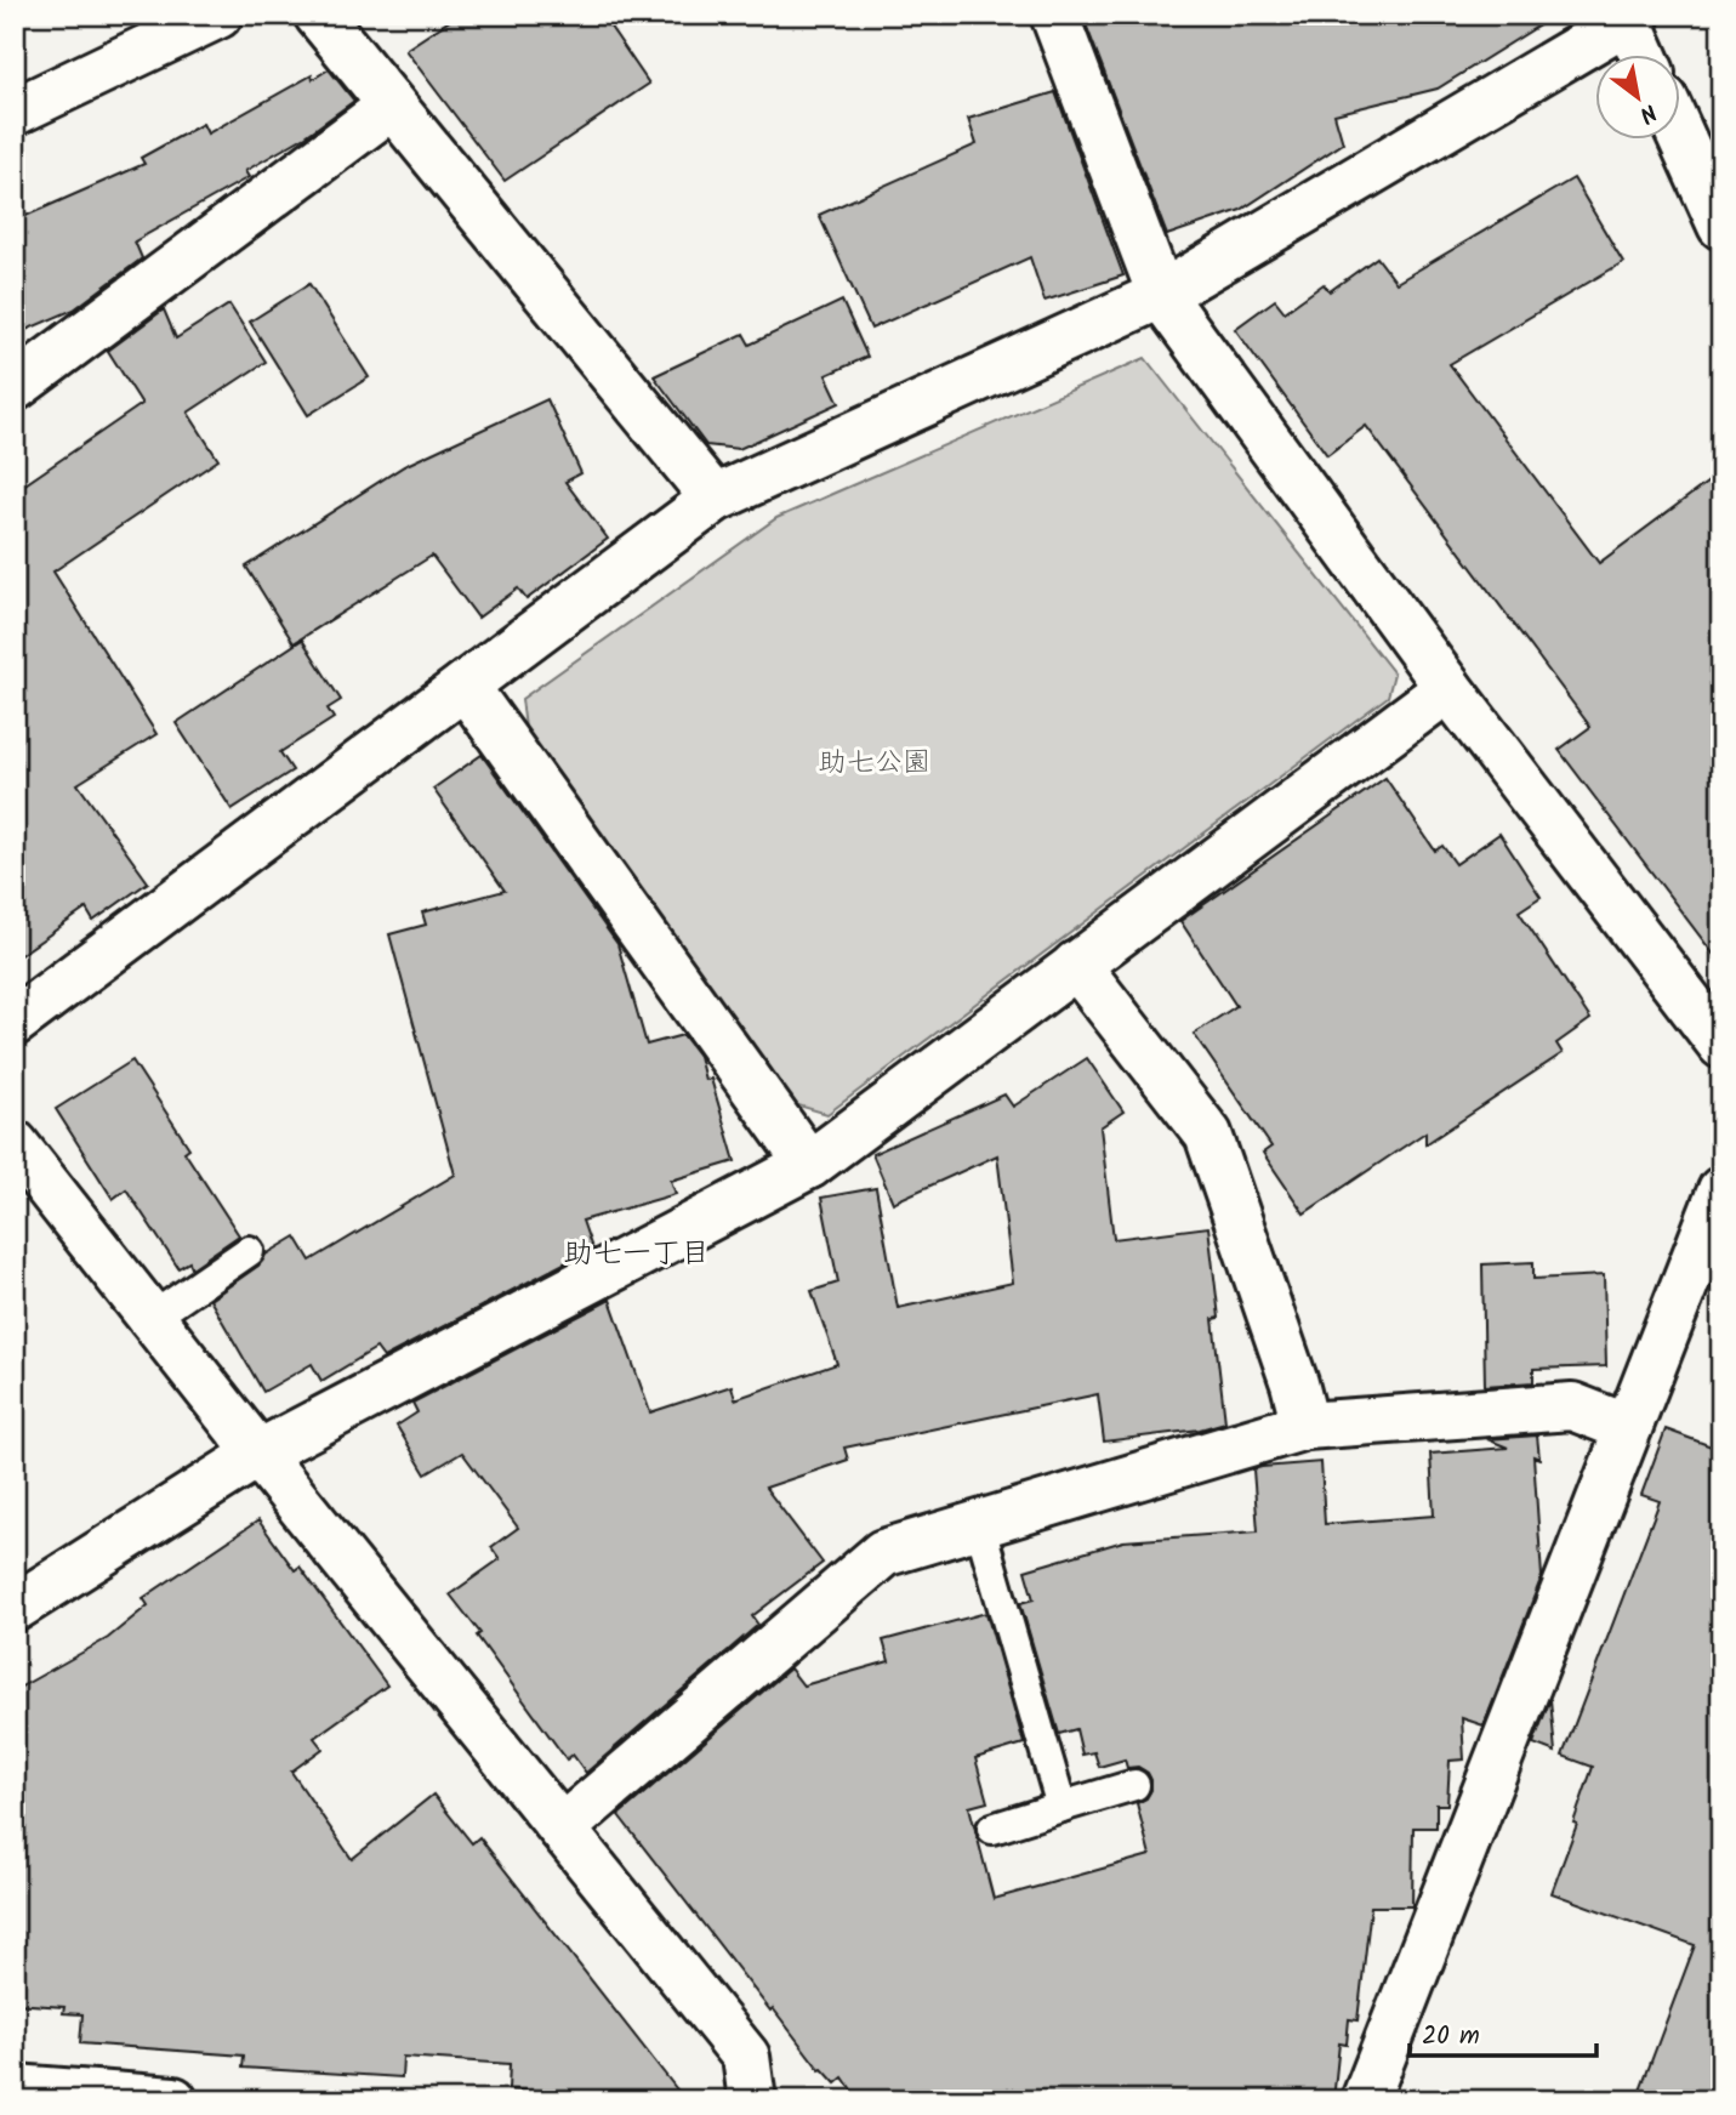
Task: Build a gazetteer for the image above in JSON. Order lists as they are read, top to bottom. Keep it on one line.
{"districts":["助七一丁目"],"parks":["助七公園"],"scale_bar":"20 m","north":"bottom right"}
